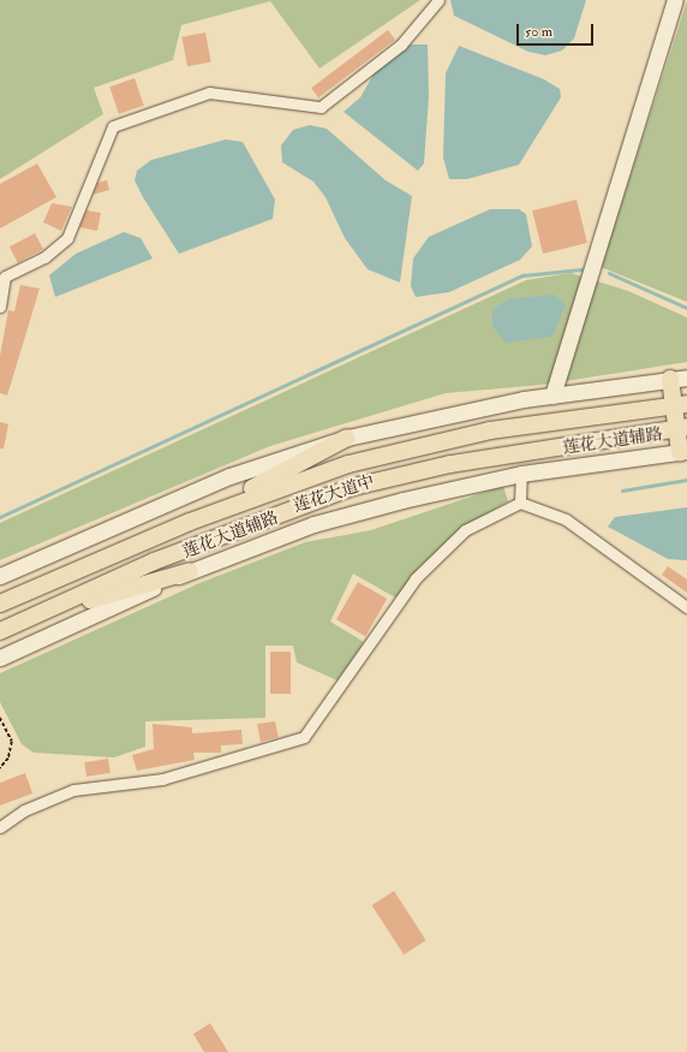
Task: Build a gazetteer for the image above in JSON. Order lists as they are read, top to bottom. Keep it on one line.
{"streets":{"main road":["莲花大道中"],"street":["莲花大道辅路"]},"scale_bar":"50 m"}
